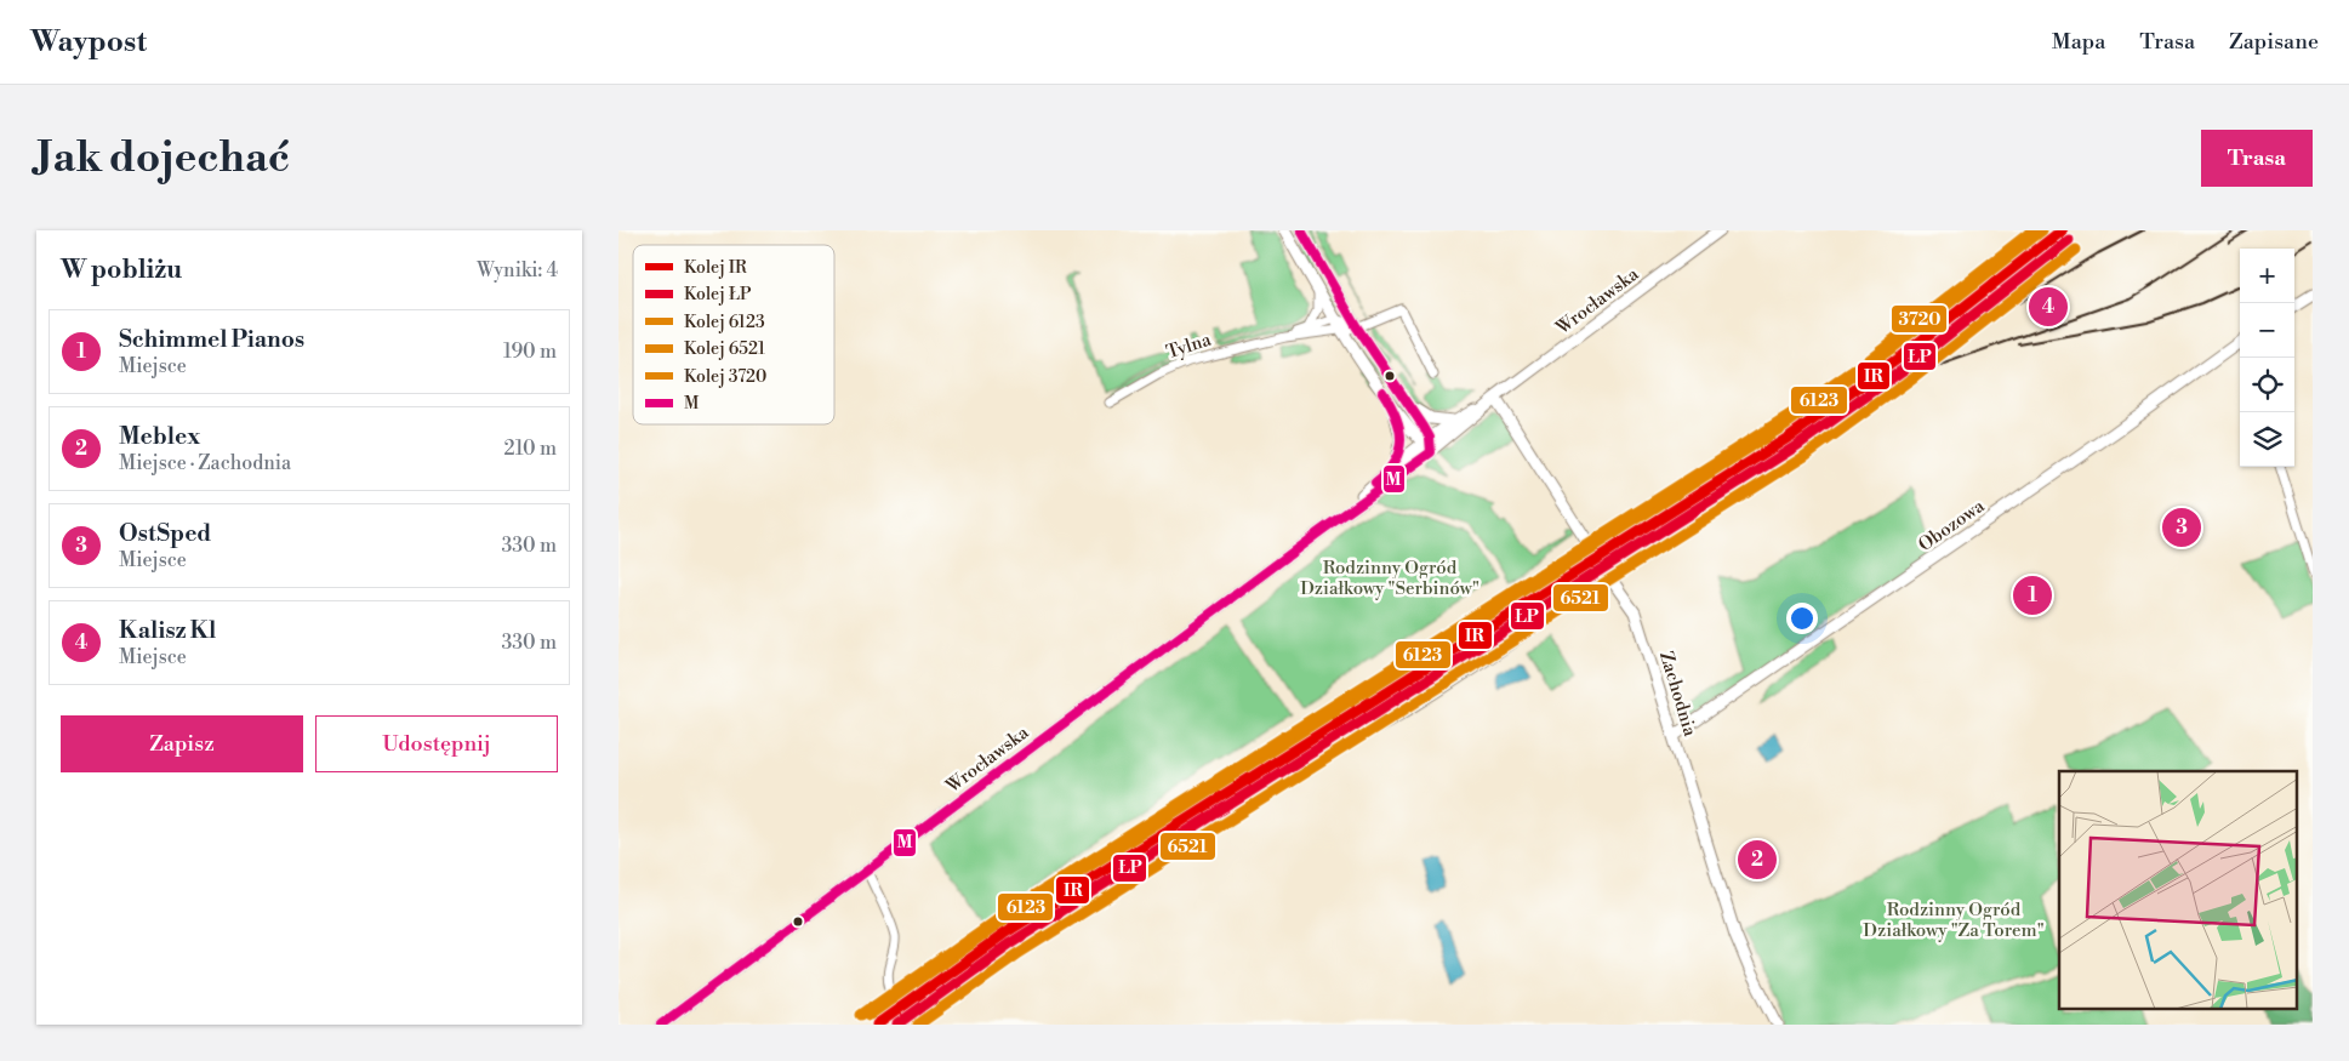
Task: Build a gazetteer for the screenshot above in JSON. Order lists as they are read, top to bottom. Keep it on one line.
{"streets":{"street":["Wrocławska","Tylna","Obozowa","Zachodnia"]},"crossings":[["Wrocławska","Zachodnia"],["Obozowa","Zachodnia"]],"parks":["Rodzinny Ogród Działkowy \"Serbinów\"","Rodzinny Ogród Działkowy \"Za Torem\""],"lines":["rail line IR","rail line 6123","rail line 3720","transit line M","rail line ŁP","rail line 6521"],"legend":["Kolej IR","Kolej ŁP","Kolej 6123","Kolej 6521","Kolej 3720","M"],"page":{"header":"Waypost","nav":["Mapa","Trasa","Zapisane"],"buttons":["Trasa",["Zapisz","Udostępnij"]],"title":"Jak dojechać","heading":["W pobliżu","Wyniki: 4"],"map_buttons":["+","−"],"pins":["4","3","1","2"],"list":[{"mark":"1","name":"Schimmel Pianos","note":"Miejsce","value":"190 m"},{"mark":"2","name":"Meblex","note":"Miejsce · Zachodnia","value":"210 m"},{"mark":"3","name":"OstSped","note":"Miejsce","value":"330 m"},{"mark":"4","name":"Kalisz Kl","note":"Miejsce","value":"330 m"}]}}
